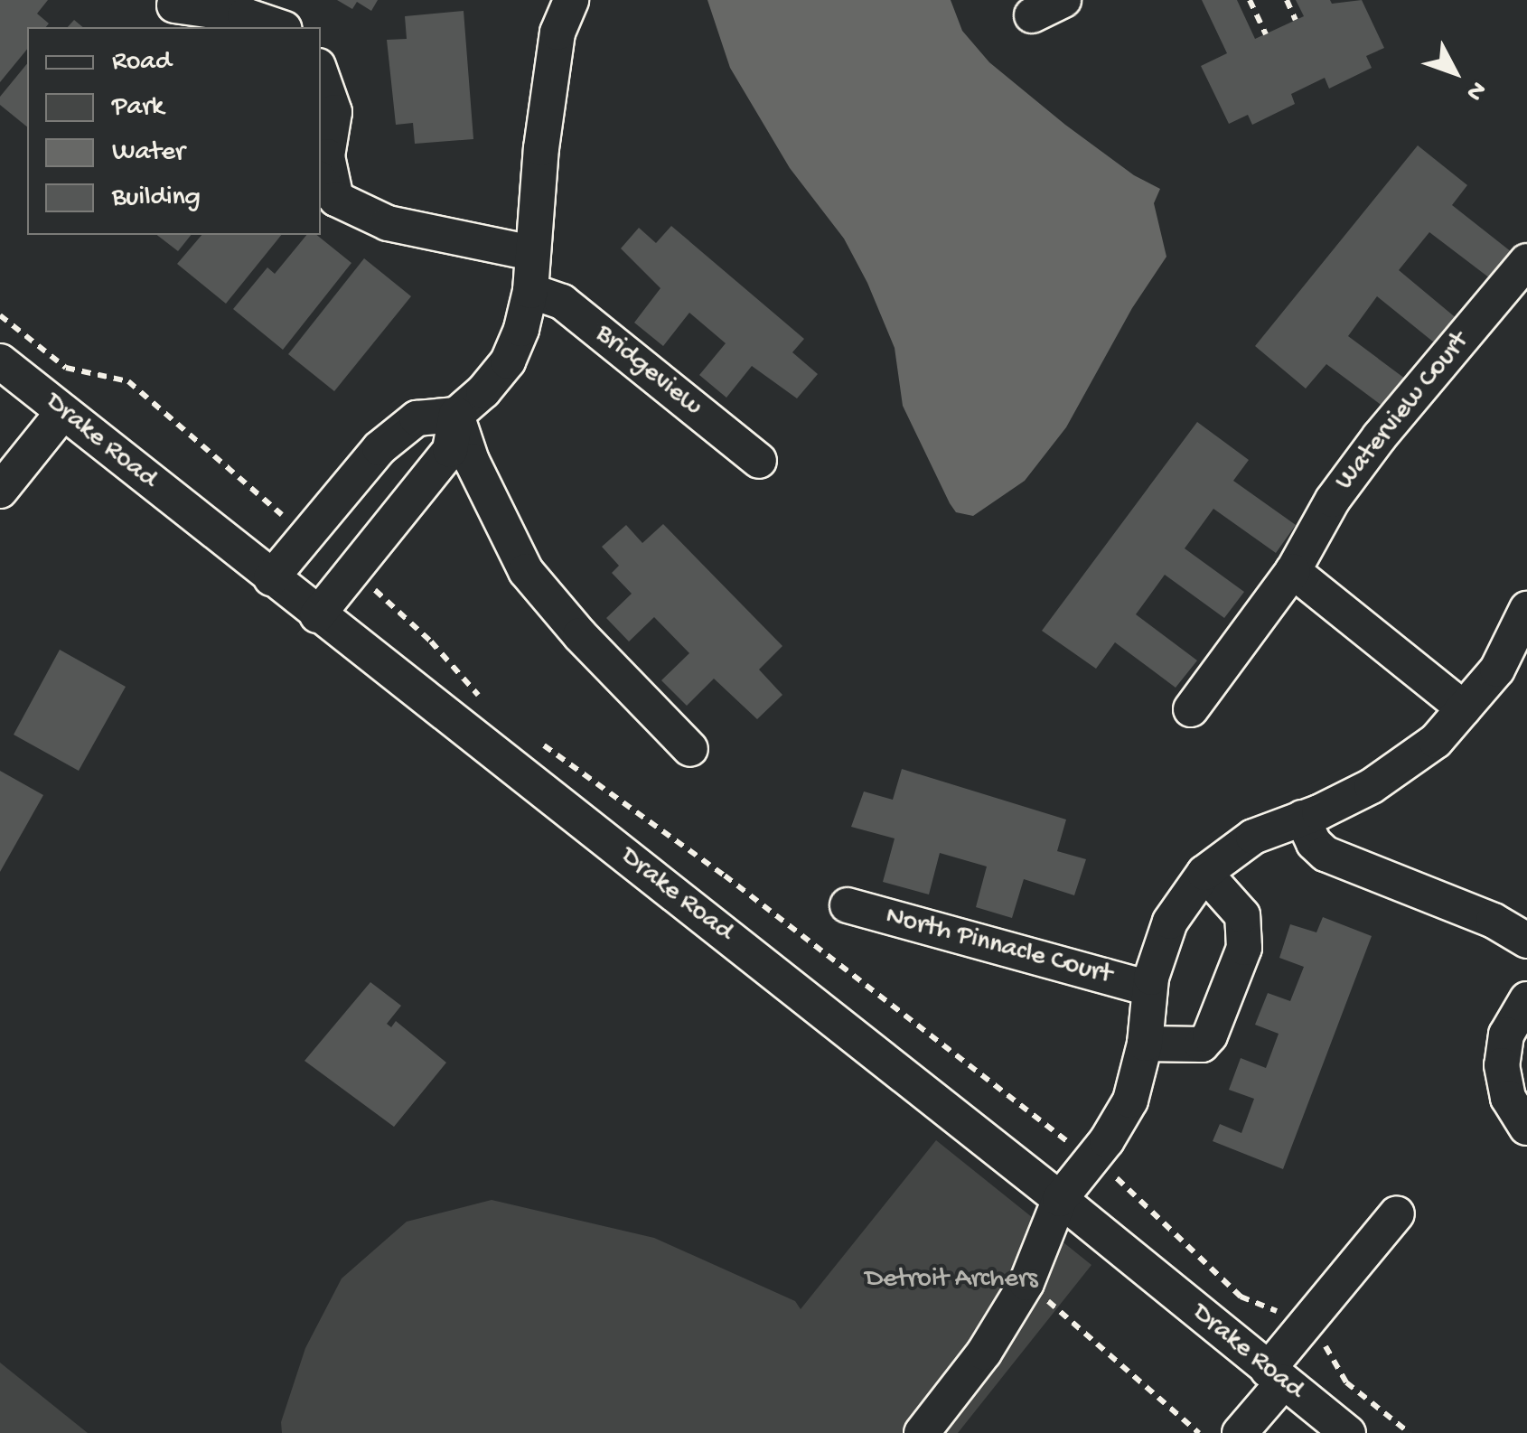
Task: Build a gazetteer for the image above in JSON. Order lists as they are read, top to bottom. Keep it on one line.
{"streets":{"street":["Bridgeview","Waterview Court","Drake Road","North Pinnacle Court"]},"parks":["Detroit Archers"],"legend":["Road","Park","Water","Building"],"north":"bottom right"}
